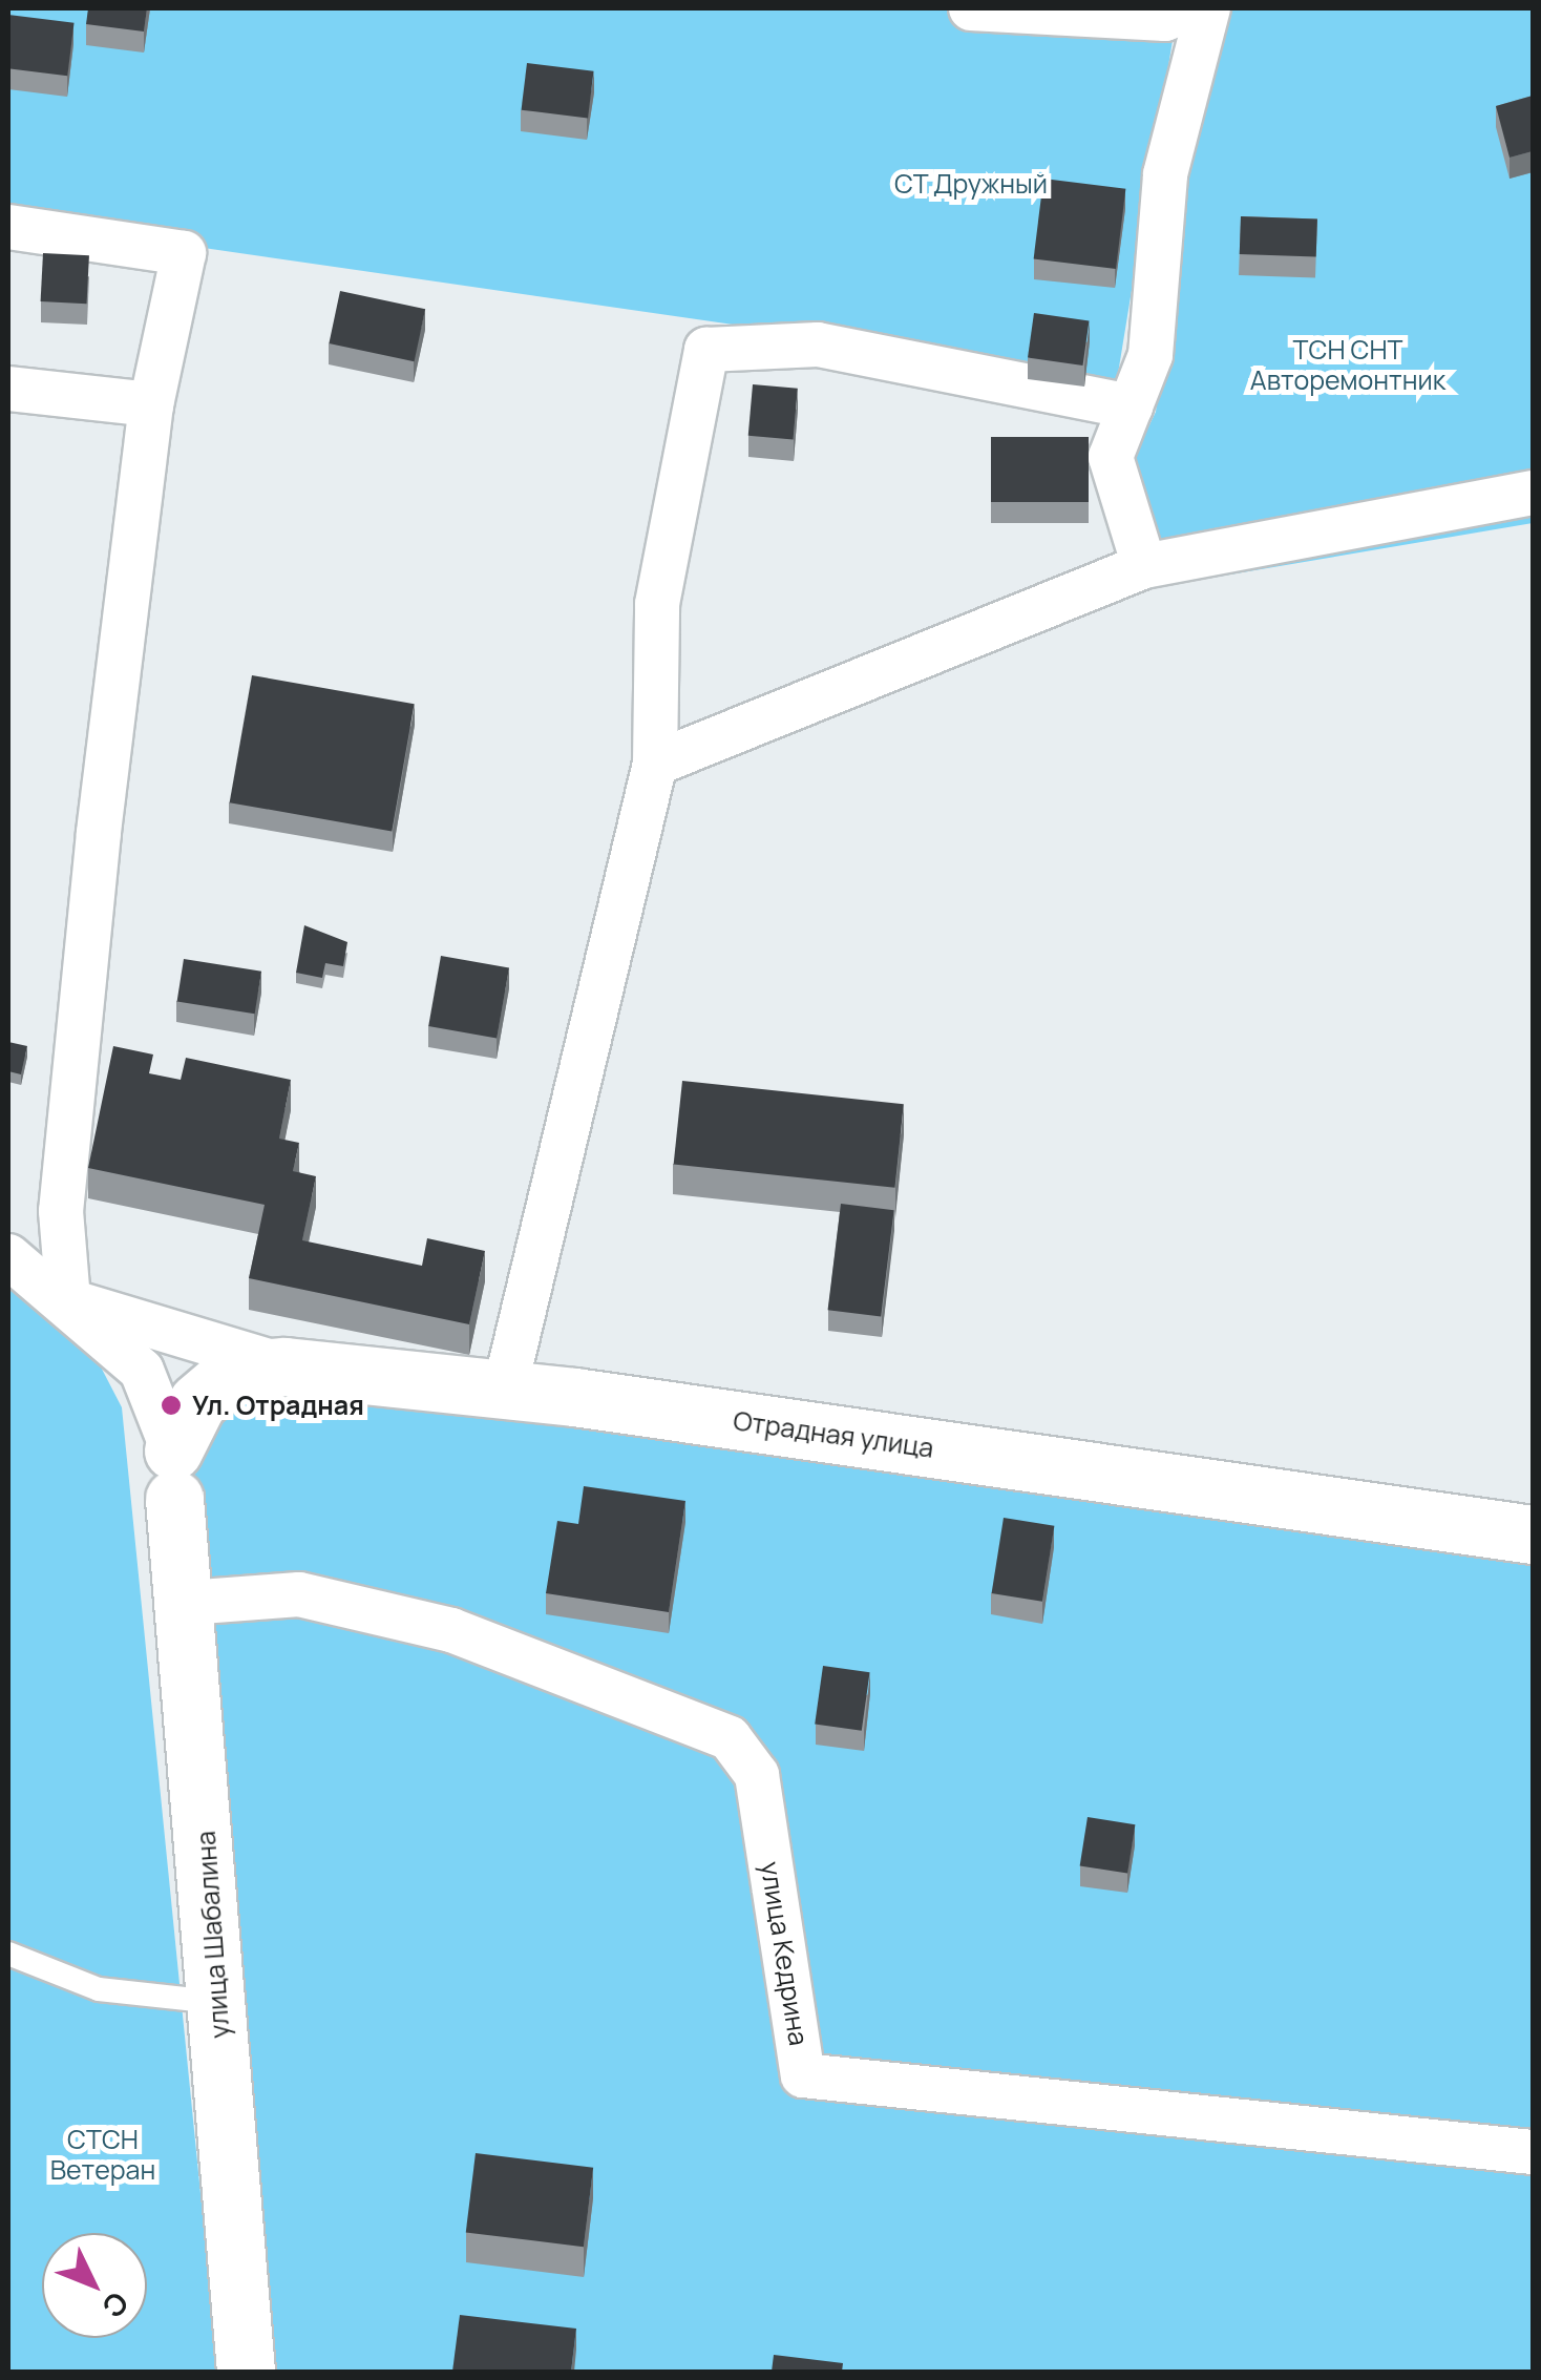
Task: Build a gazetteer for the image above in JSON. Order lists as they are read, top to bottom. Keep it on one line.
{"streets":{"main road":["Отрадная улица","улица Шабалина"],"street":["улица Кедрина"]},"crossings":[["Отрадная улица","улица Шабалина"],["улица Шабалина","улица Кедрина"]],"parks":["СТ Дружный","ТСН СНТ Авторемонтник","СТСН Ветеран"],"places":["Ул. Отрадная"],"north":"bottom right"}
